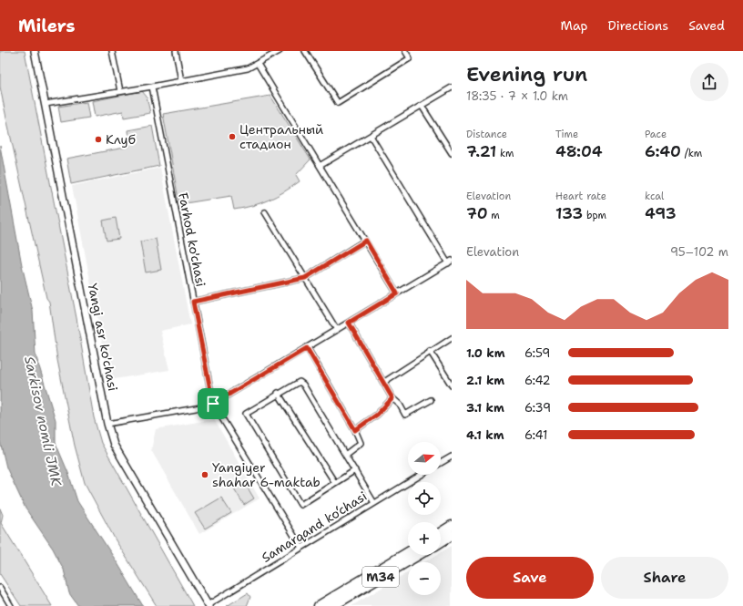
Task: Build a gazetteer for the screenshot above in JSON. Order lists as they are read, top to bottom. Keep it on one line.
{"streets":{"highway":["M34"],"street":["Farhod ko'chasi","Yangi asr ko'chasi","Samarqand ko‘chasi"]},"crossings":[["Farhod ko'chasi","Samarqand ko‘chasi"],["Yangi asr ko'chasi","Samarqand ko‘chasi"]],"water":["Sarkisov nomli JMK"],"places":["Центральный стадион","Клуб","Yangiyer shahar 6-maktab"],"north":"right","page":{"header":"Milers","nav":["Map","Directions","Saved"],"heading":["Evening run","18:35 · 7 × 1.0 km"],"stats":[["Distance","7.21 km"],["Time","48:04"],["Pace","6:40 /km"],["Elevation","70 m"],["Heart rate","133 bpm"],["kcal","493"]],"chart":["Elevation","95–102 m"],"list":[{"name":"1.0 km","note":"6:59"},{"name":"2.1 km","note":"6:42"},{"name":"3.1 km","note":"6:39"},{"name":"4.1 km","note":"6:41"}],"map_buttons":["+","−"],"buttons":["Save","Share"]}}
